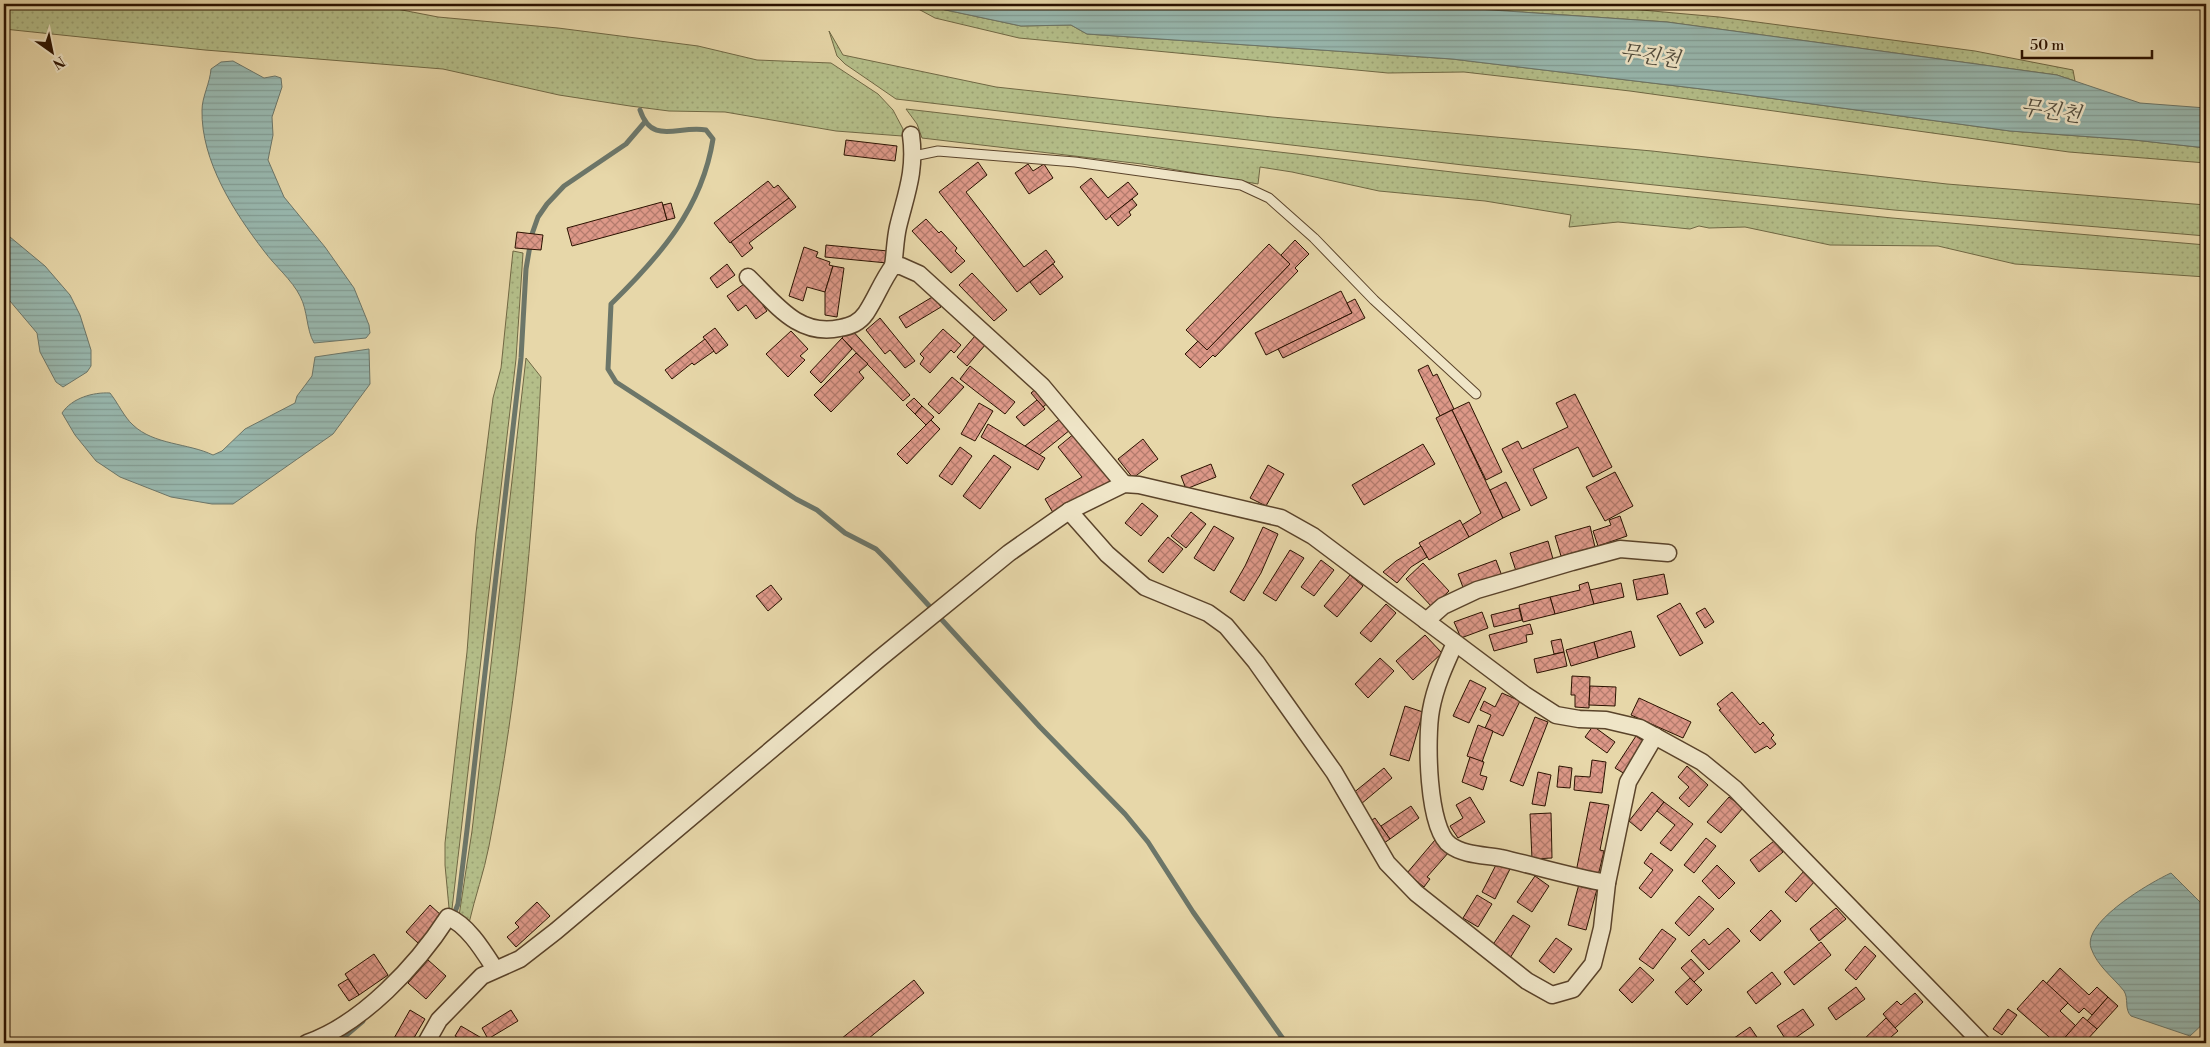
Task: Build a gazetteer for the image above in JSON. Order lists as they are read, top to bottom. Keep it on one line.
{"water":["무진천"],"scale_bar":"50 m","north":"bottom right"}
